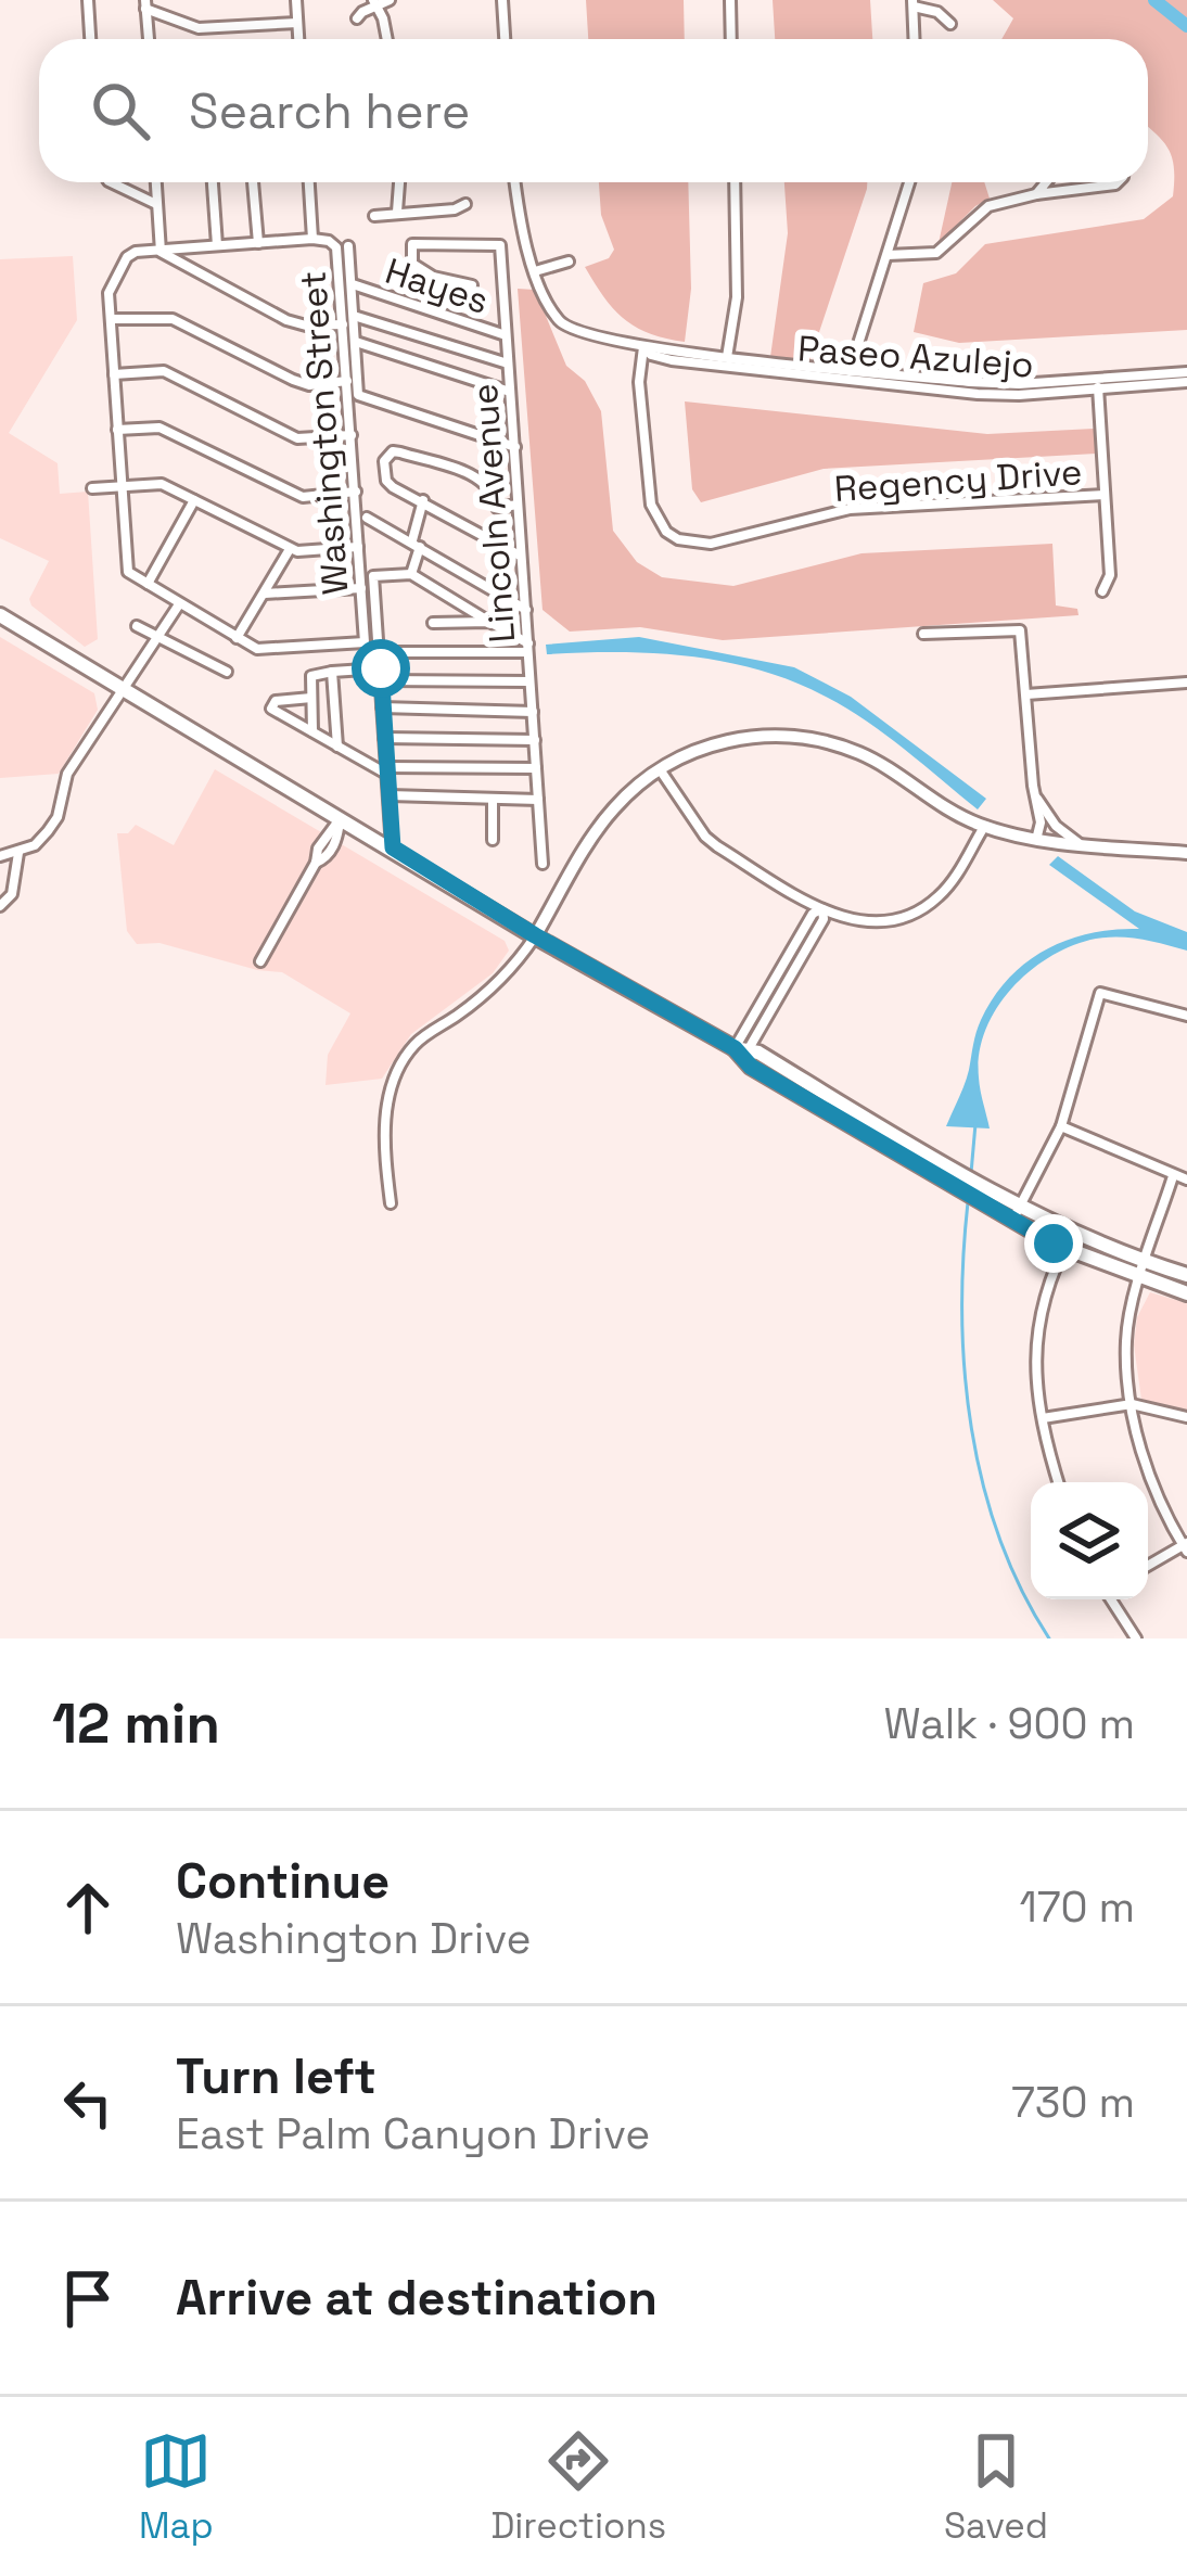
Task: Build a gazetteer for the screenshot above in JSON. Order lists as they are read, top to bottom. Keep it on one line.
{"streets":{"street":["Hayes","Paseo Azulejo","Washington Street","Regency Drive","Lincoln Avenue"]},"crossings":[["Hayes","Lincoln Avenue"],["Paseo Azulejo","Regency Drive"]],"page":{"search":"Search here","heading":["12 min","Walk · 900 m"],"list":[["Continue","Washington Drive","170 m"],["Turn left","East Palm Canyon Drive","730 m"],"Arrive at destination"],"nav":["Map","Directions","Saved"]}}
